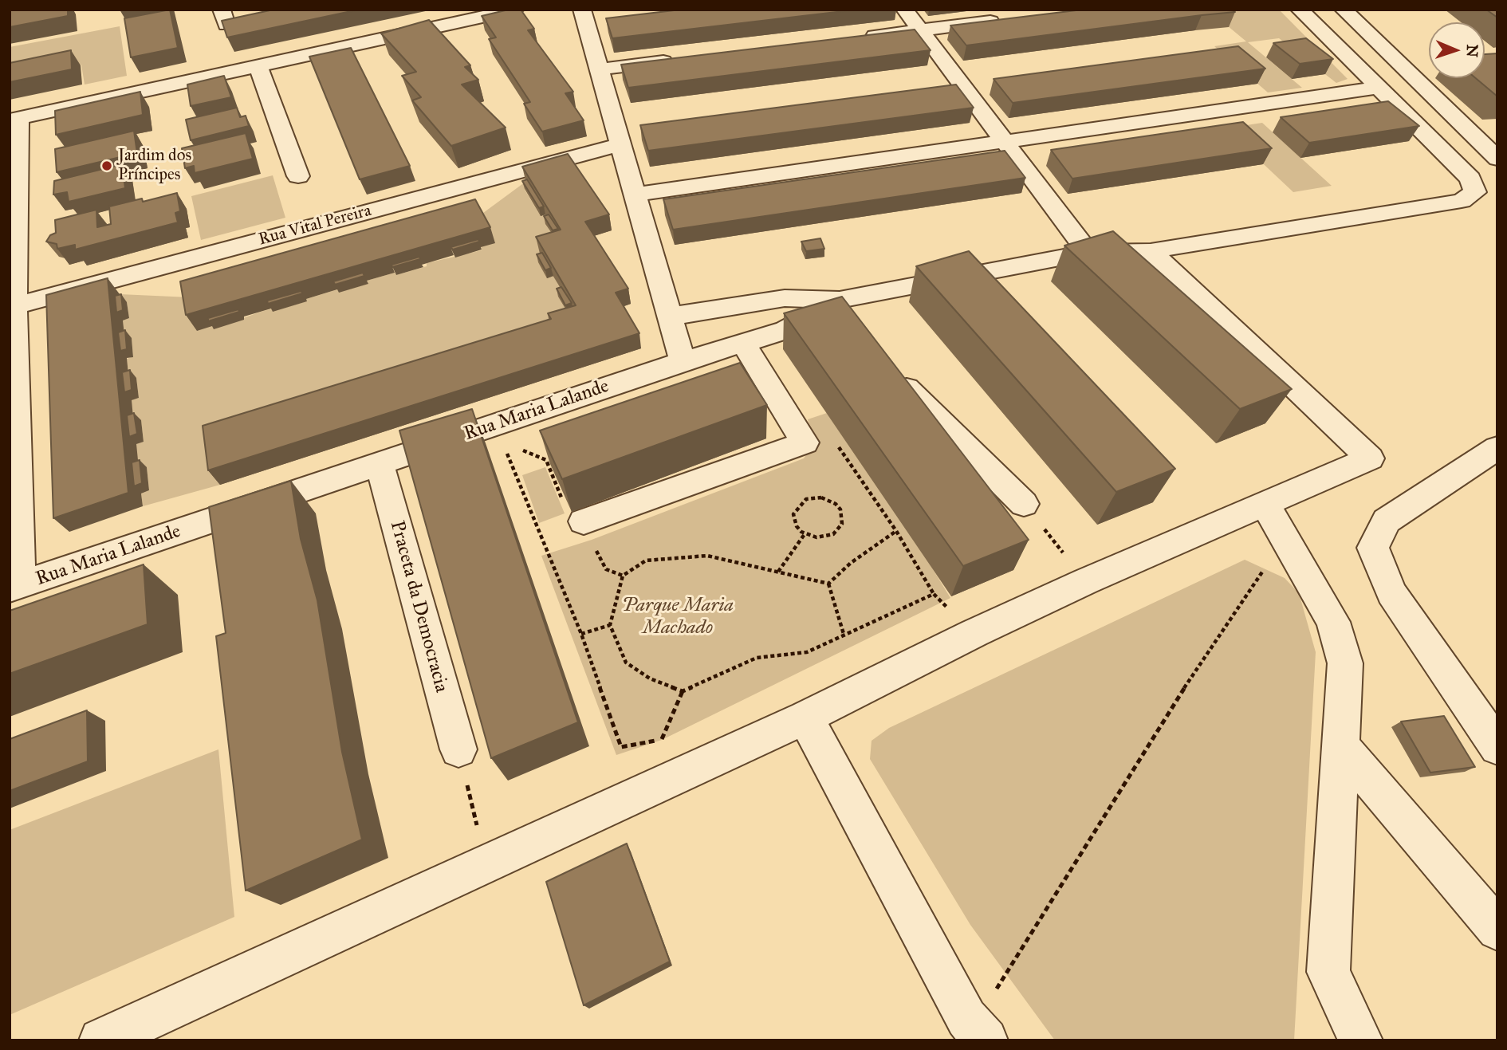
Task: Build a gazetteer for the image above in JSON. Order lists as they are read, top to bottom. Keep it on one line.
{"streets":{"street":["Rua Vital Pereira","Rua Maria Lalande","Praceta da Democracia"]},"crossings":[["Rua Maria Lalande","Praceta da Democracia"]],"parks":["Parque Maria Machado"],"places":["Jardim dos Príncipes"],"north":"right"}
